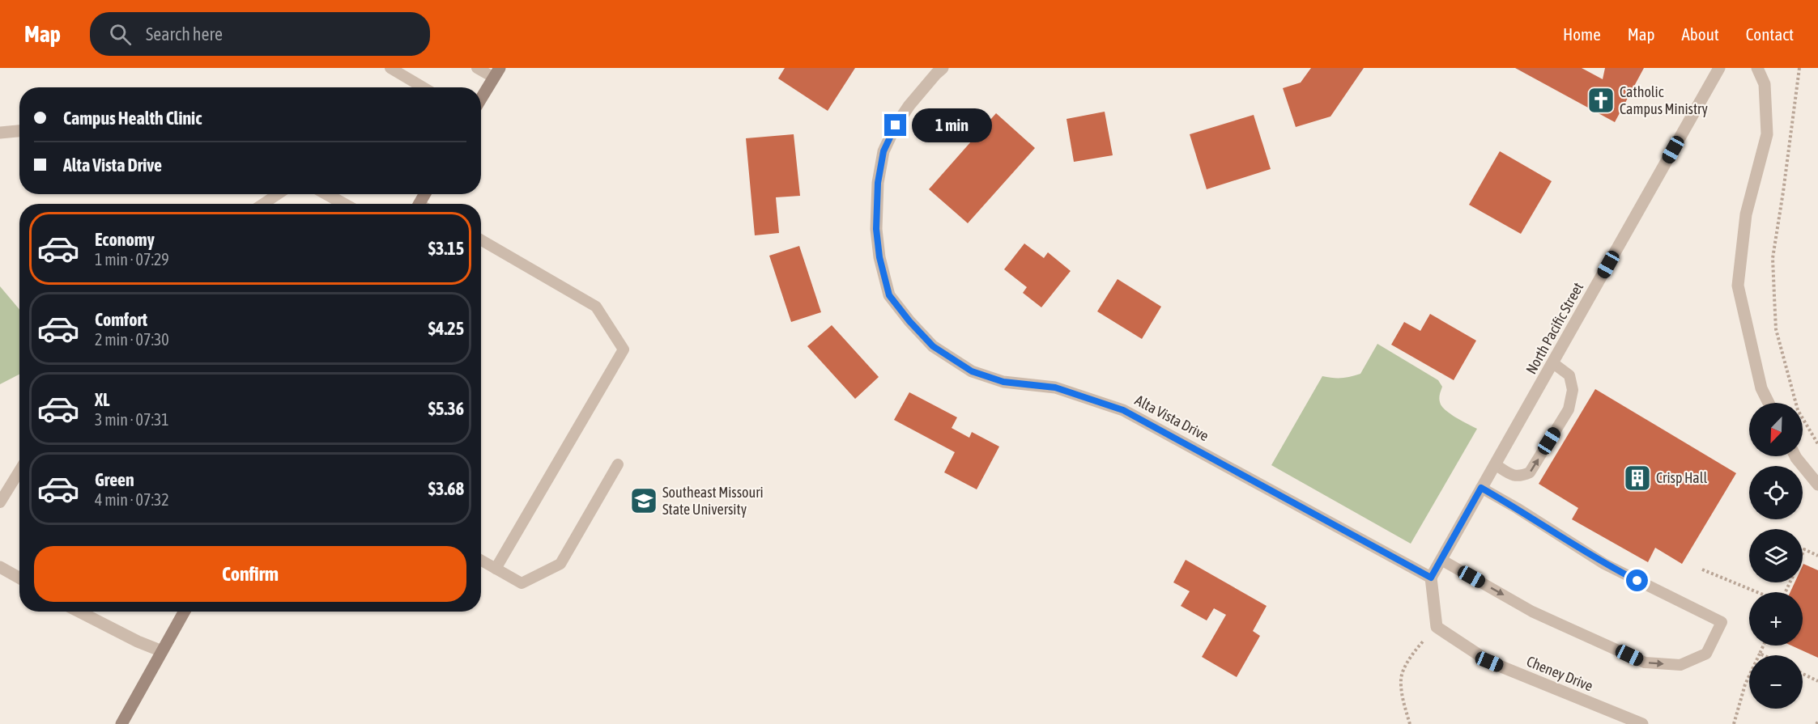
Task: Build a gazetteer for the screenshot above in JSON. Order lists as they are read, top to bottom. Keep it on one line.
{"streets":{"street":["North Pacific Street","Alta Vista Drive","Cheney Drive"]},"crossings":[["North Pacific Street","Alta Vista Drive"]],"places":{"church":["Catholic Campus Ministry"],"building":["Crisp Hall"],"school or university":["Southeast Missouri State University"]},"north":"bottom left","page":{"header":"Map","search":"Search here","nav":["Home","Map","About","Contact"],"banner":["Campus Health Clinic","Alta Vista Drive"],"bubble":"1 min","list":[{"name":"Economy","note":"1 min · 07:29","value":"$3.15"},{"name":"Comfort","note":"2 min · 07:30","value":"$4.25"},{"name":"XL","note":"3 min · 07:31","value":"$5.36"},{"name":"Green","note":"4 min · 07:32","value":"$3.68"}],"map_buttons":["+","−"],"buttons":"Confirm"}}
